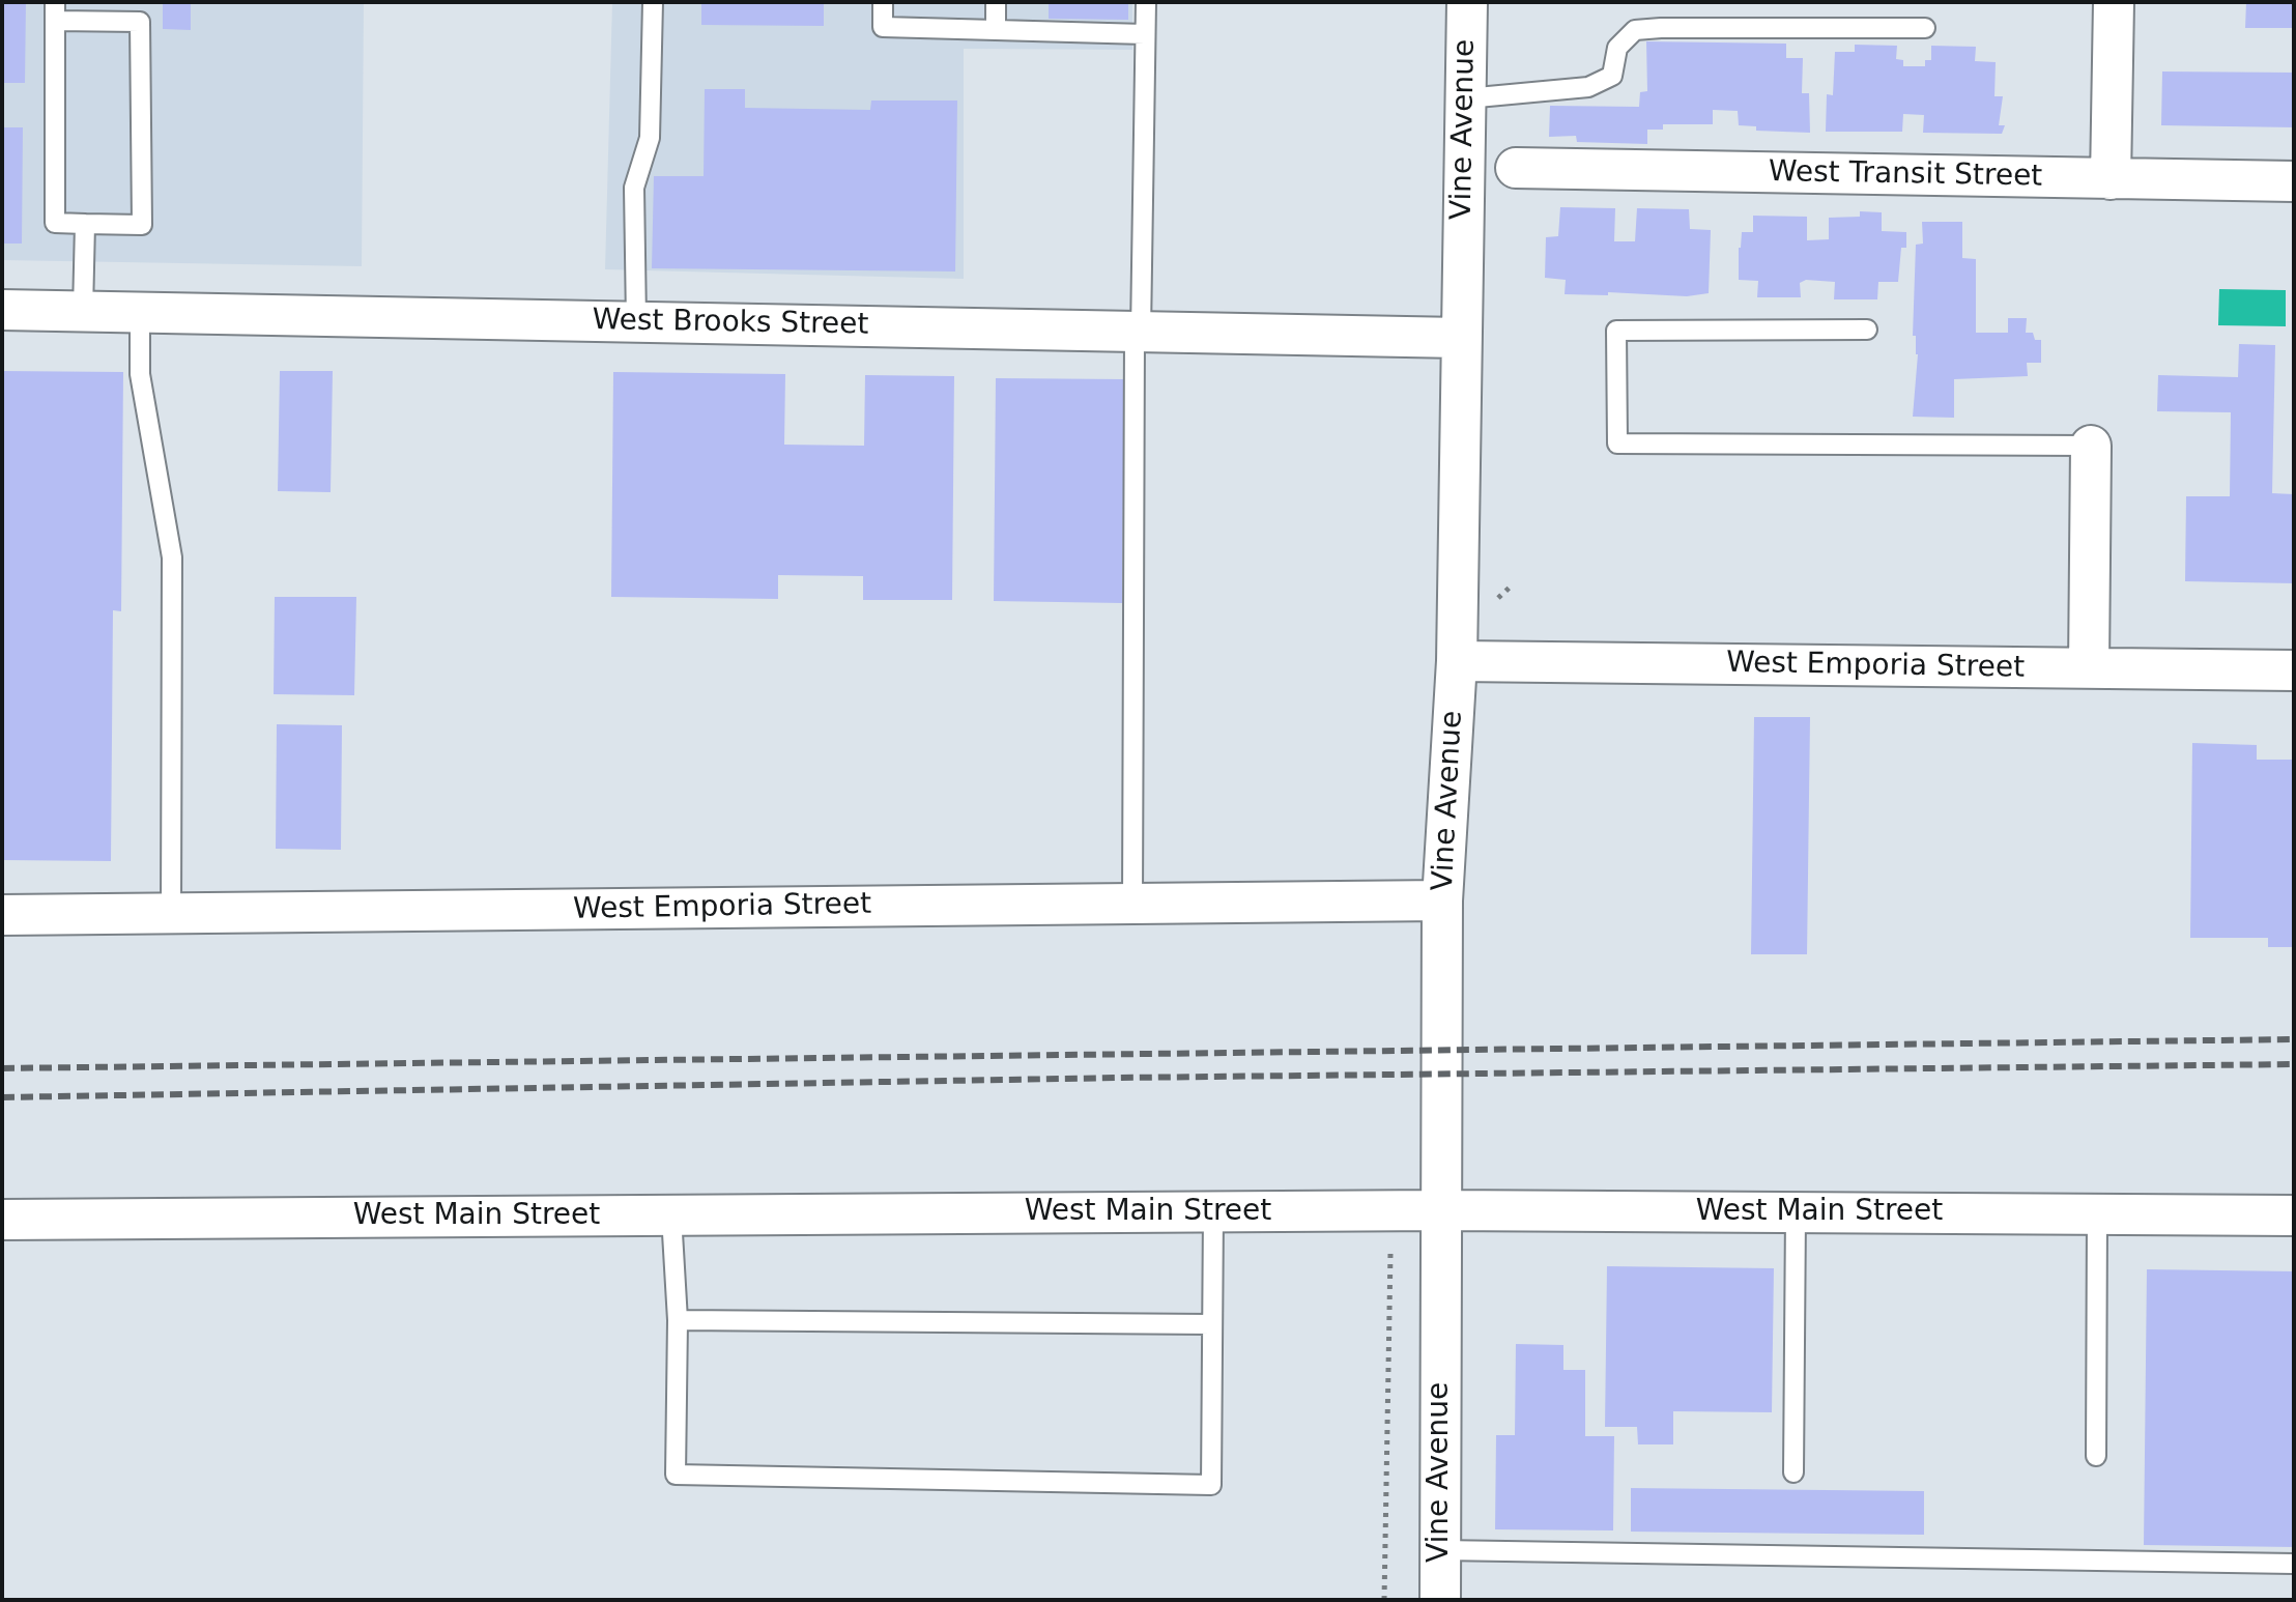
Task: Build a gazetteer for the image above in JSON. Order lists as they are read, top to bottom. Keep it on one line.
{"streets":{"street":["Vine Avenue","West Transit Street","West Brooks Street","West Emporia Street","West Main Street"]},"crossings":[["Vine Avenue","West Brooks Street"],["Vine Avenue","West Emporia Street"],["Vine Avenue","West Main Street"]]}
